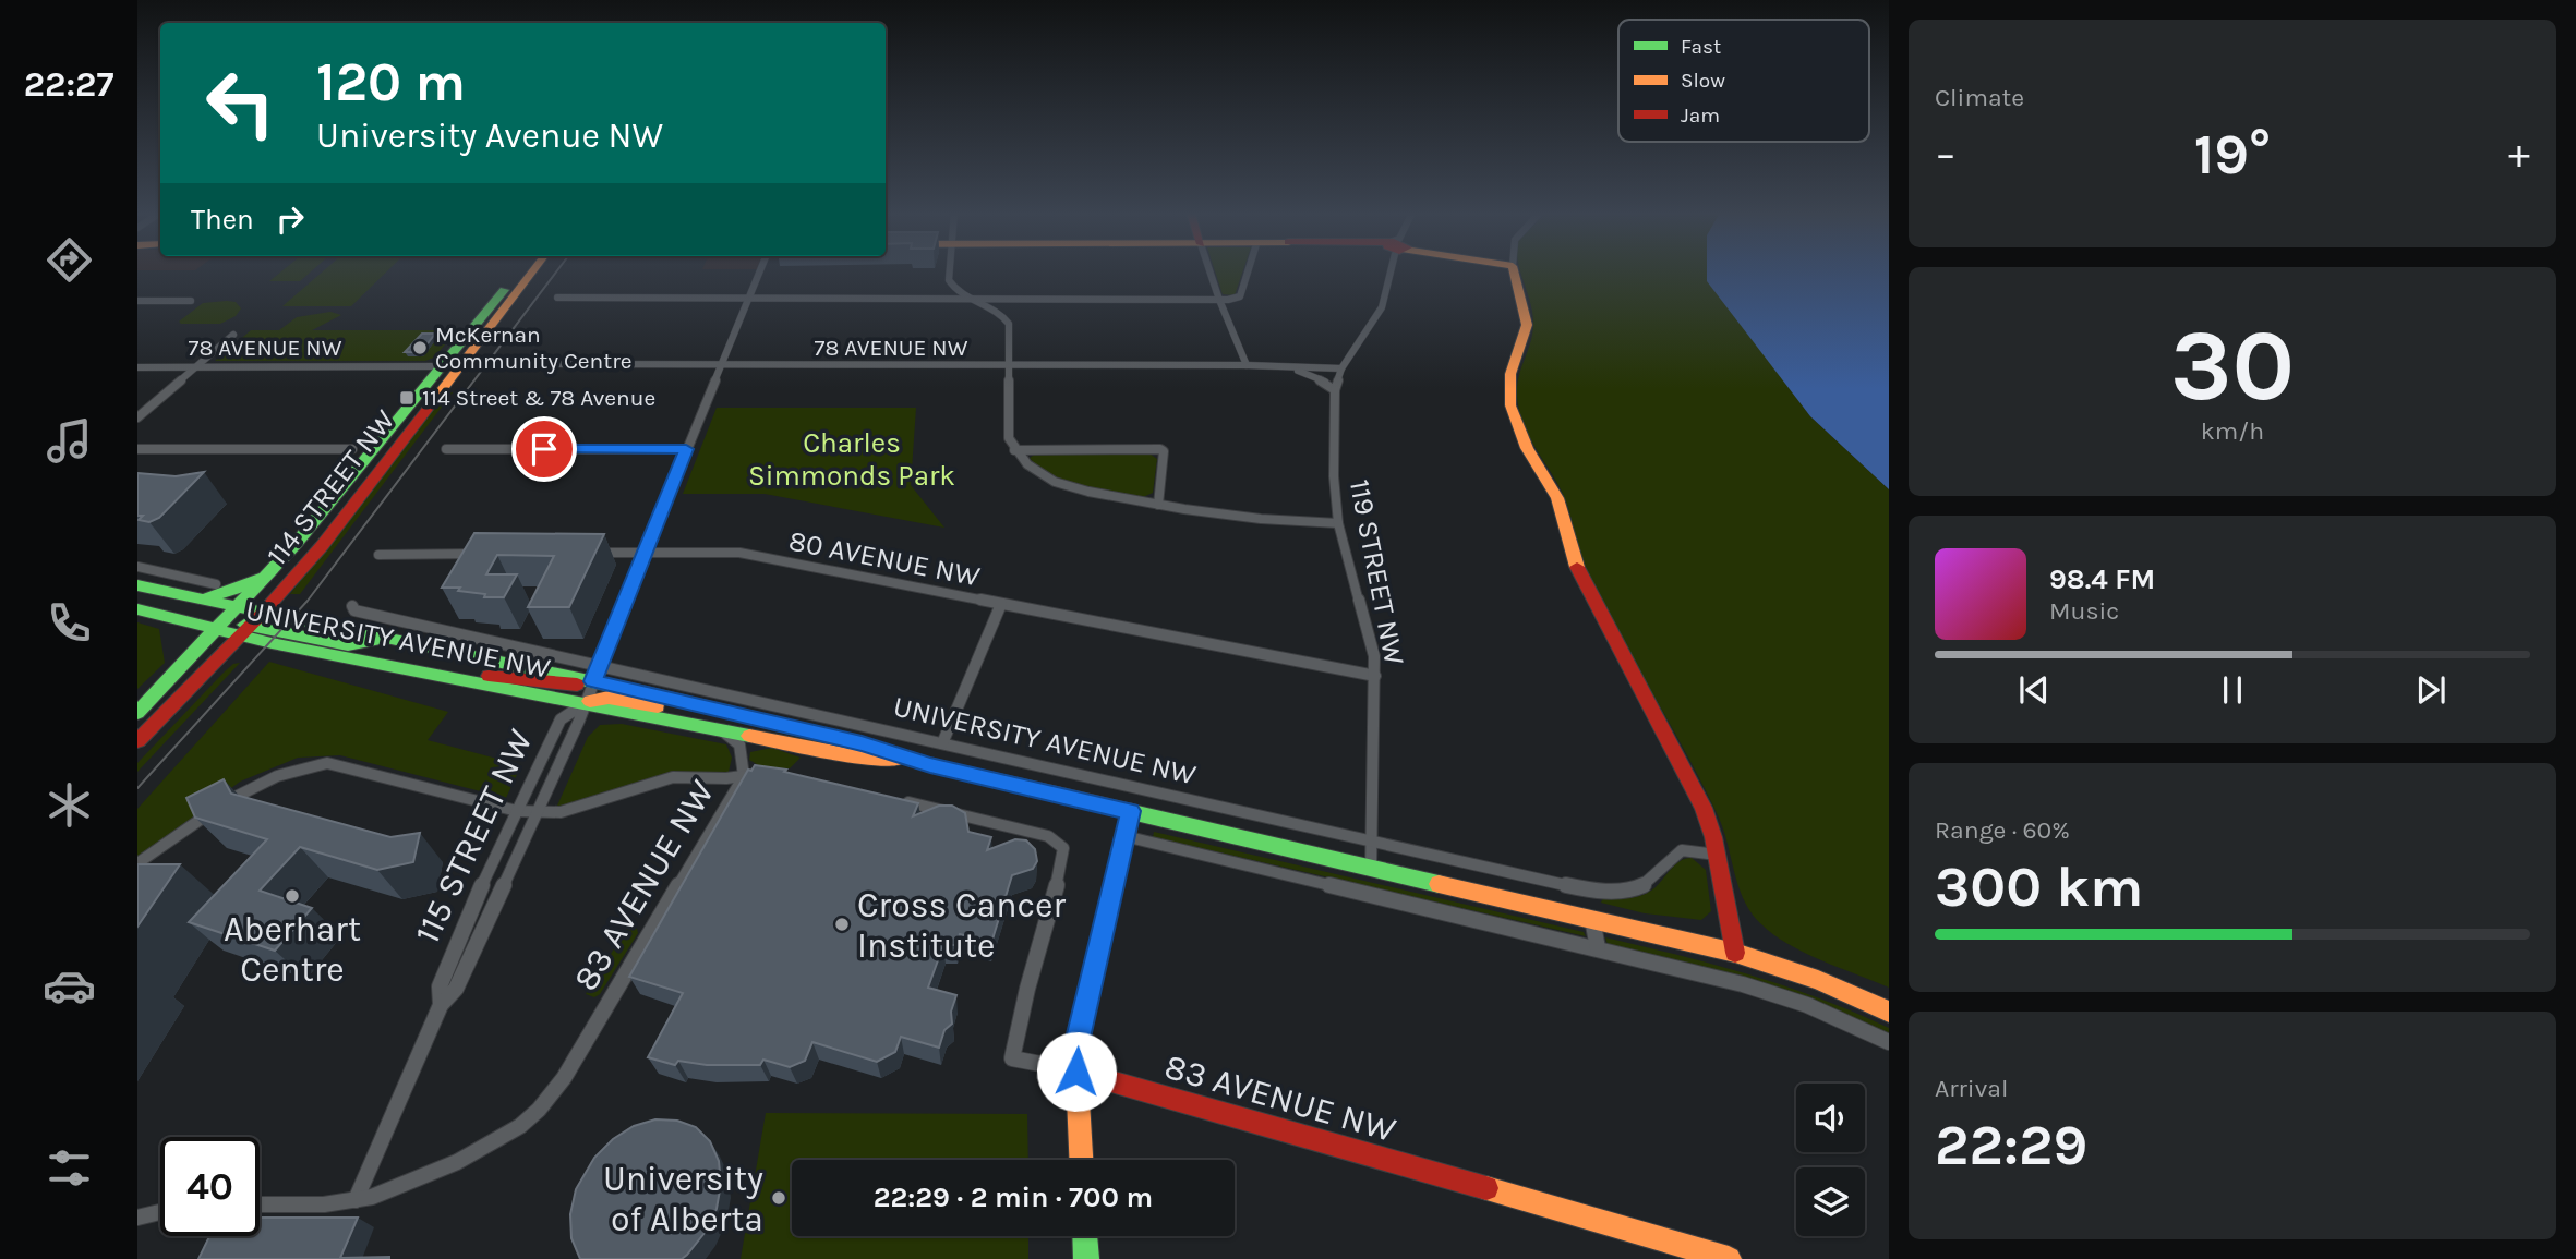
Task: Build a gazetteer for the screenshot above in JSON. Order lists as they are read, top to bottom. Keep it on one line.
{"streets":{"main road":["114 STREET NW","UNIVERSITY AVENUE NW","83 AVENUE NW"],"street":["78 AVENUE NW","80 AVENUE NW","119 STREET NW","115 STREET NW"]},"crossings":[["78 AVENUE NW","114 STREET NW"],["78 AVENUE NW","119 STREET NW"],["78 AVENUE NW","115 STREET NW"],["114 STREET NW","UNIVERSITY AVENUE NW"],["80 AVENUE NW","119 STREET NW"],["80 AVENUE NW","115 STREET NW"],["119 STREET NW","UNIVERSITY AVENUE NW"],["UNIVERSITY AVENUE NW","115 STREET NW"],["115 STREET NW","83 AVENUE NW"]],"parks":["Charles Simmonds Park"],"places":{"other":["McKernan Community Centre","Aberhart Centre","Cross Cancer Institute","University of Alberta"],"transit":["114 Street & 78 Avenue"]},"legend":["Fast","Slow","Jam"],"page":{"tabs":"22:27","tile":["Climate",["30","km/h"],["Range · 60%","300 km"],["Arrival","22:29"]],"turn":["120 m","University Avenue NW"],"heat":["−","19°","+"],"then":"Then","song":["98.4 FM","Music"],"limit":"40","trip":"22:29 · 2 min · 700 m"}}
